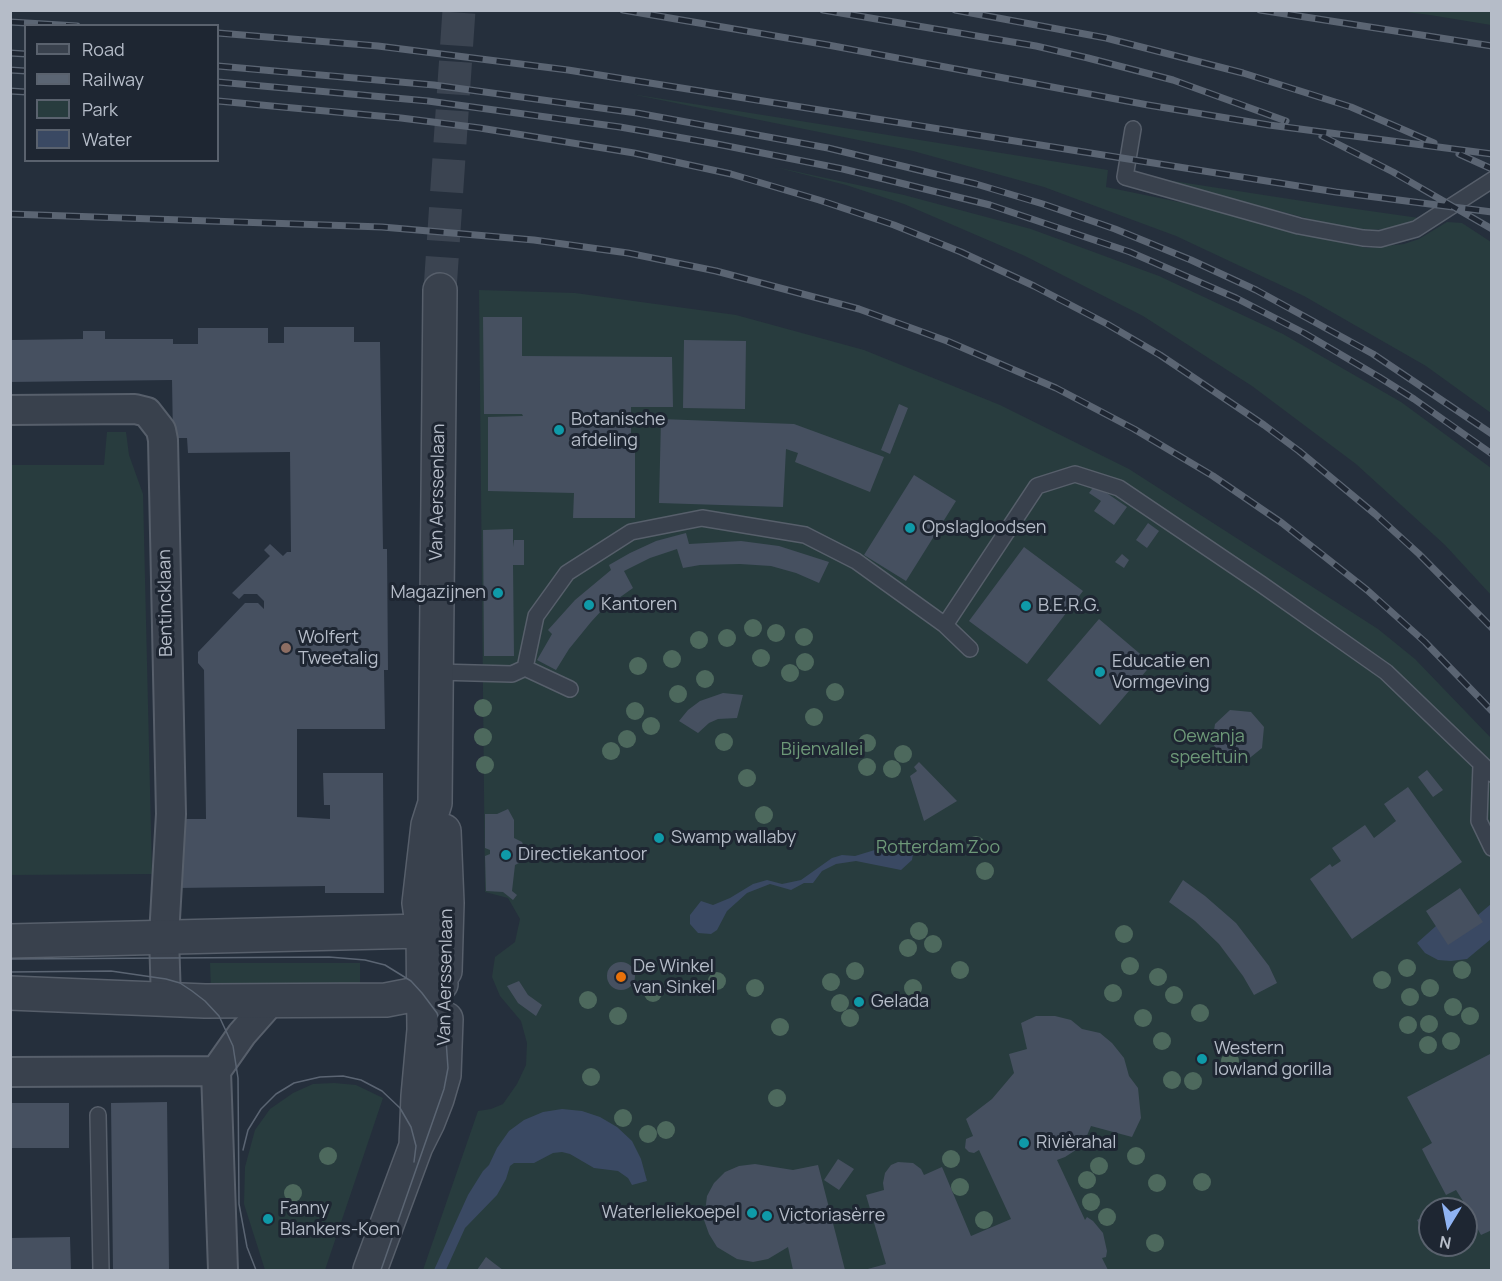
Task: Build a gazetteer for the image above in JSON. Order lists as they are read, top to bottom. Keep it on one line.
{"streets":{"street":["Van Aerssenlaan","Bentincklaan"]},"parks":["Oewanja speeltuin","Bijenvallei","Rotterdam Zoo"],"places":["Botanische afdeling","Opslagloodsen","Magazijnen","Kantoren","B.E.R.G.","Wolfert Tweetalig","Educatie en Vormgeving","Swamp wallaby","Directiekantoor","De Winkel van Sinkel","Gelada","Western lowland gorilla","Rivièrahal","Waterleliekoepel","Victoriasèrre","Fanny Blankers-Koen"],"legend":["Road","Railway","Park","Water"],"north":"bottom"}
